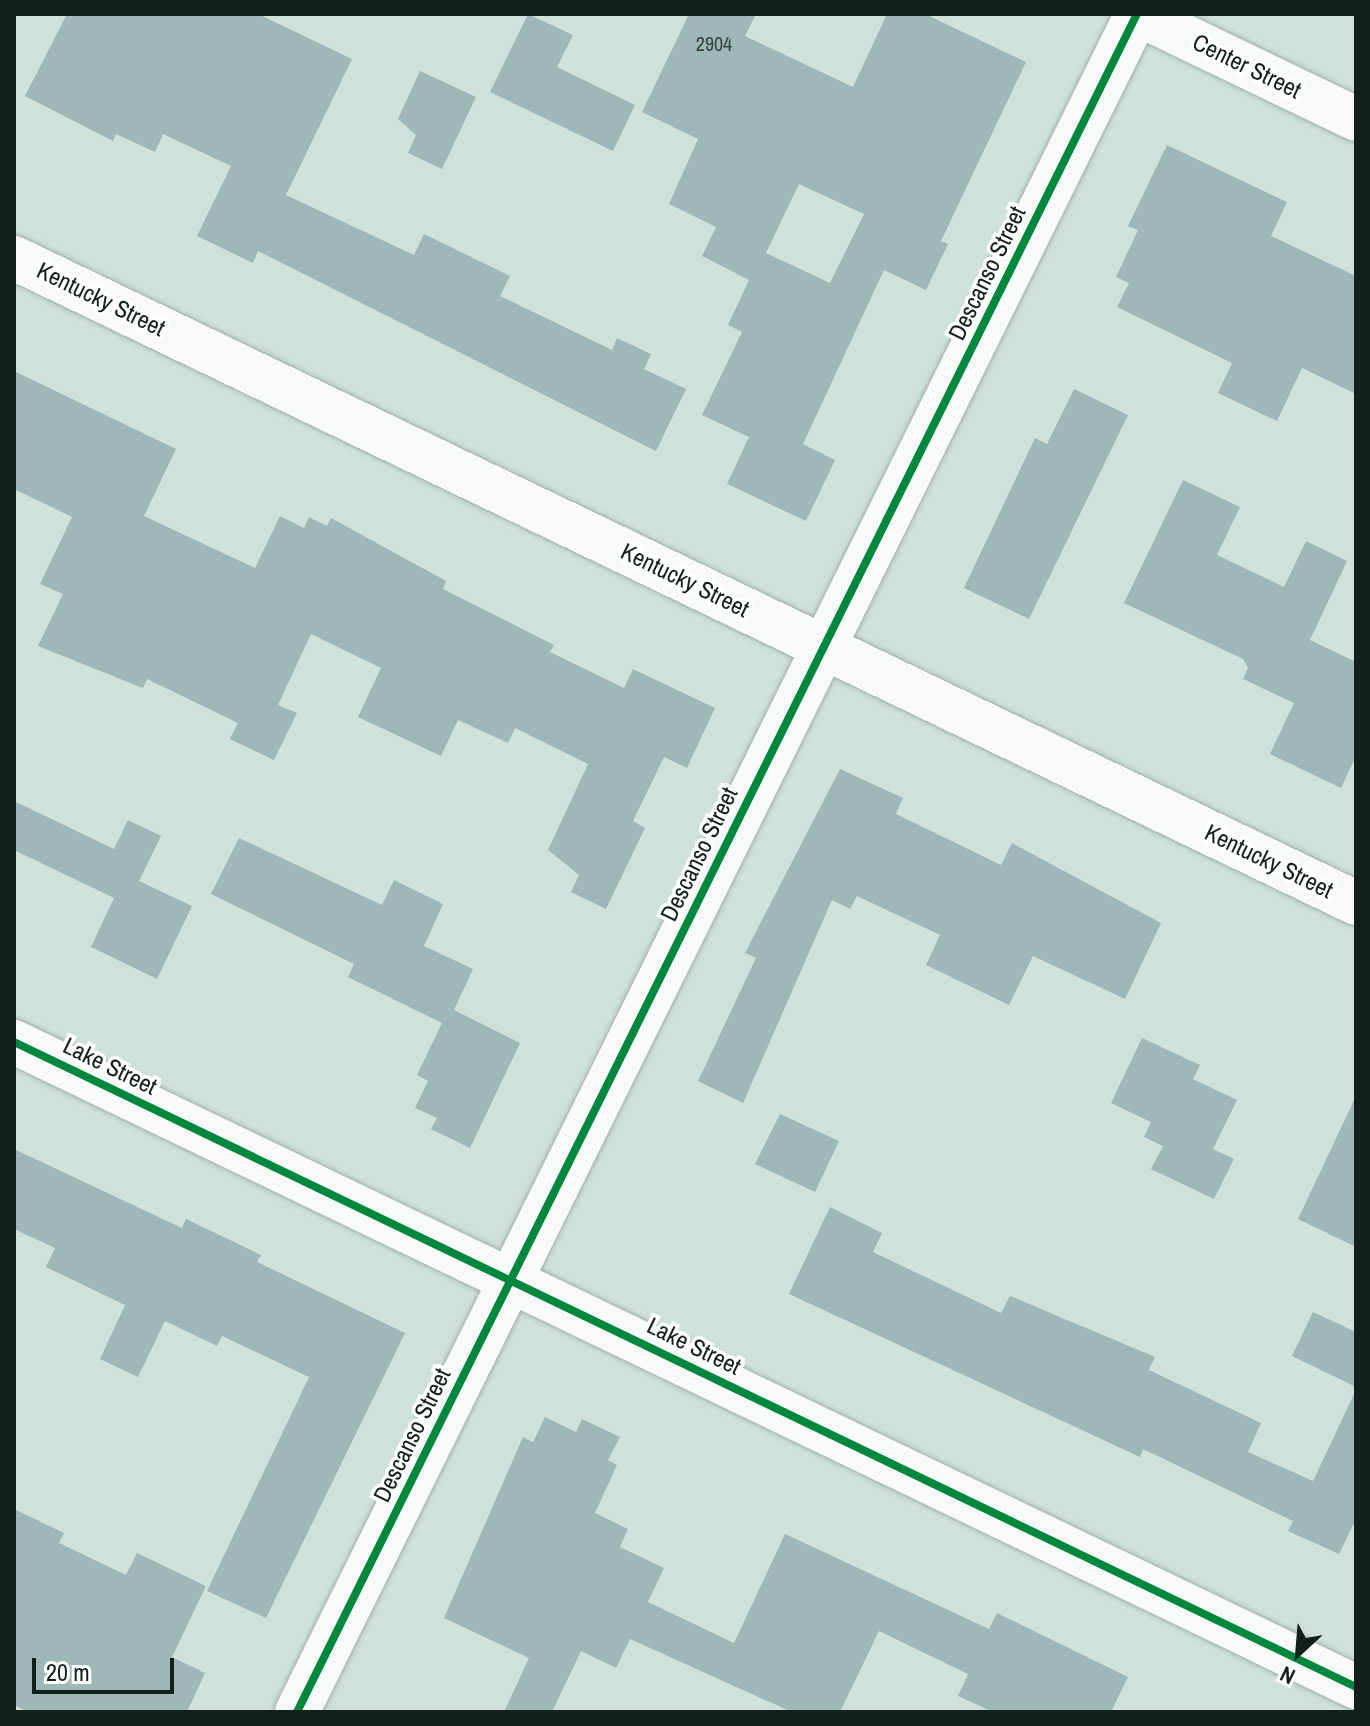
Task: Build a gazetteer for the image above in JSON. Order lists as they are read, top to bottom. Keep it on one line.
{"streets":{"street":["Center Street","Descanso Street","Kentucky Street","Lake Street"]},"crossings":[["Center Street","Descanso Street"],["Descanso Street","Kentucky Street"],["Descanso Street","Lake Street"]],"house_numbers":["2904"],"scale_bar":"20 m","north":"bottom left"}
